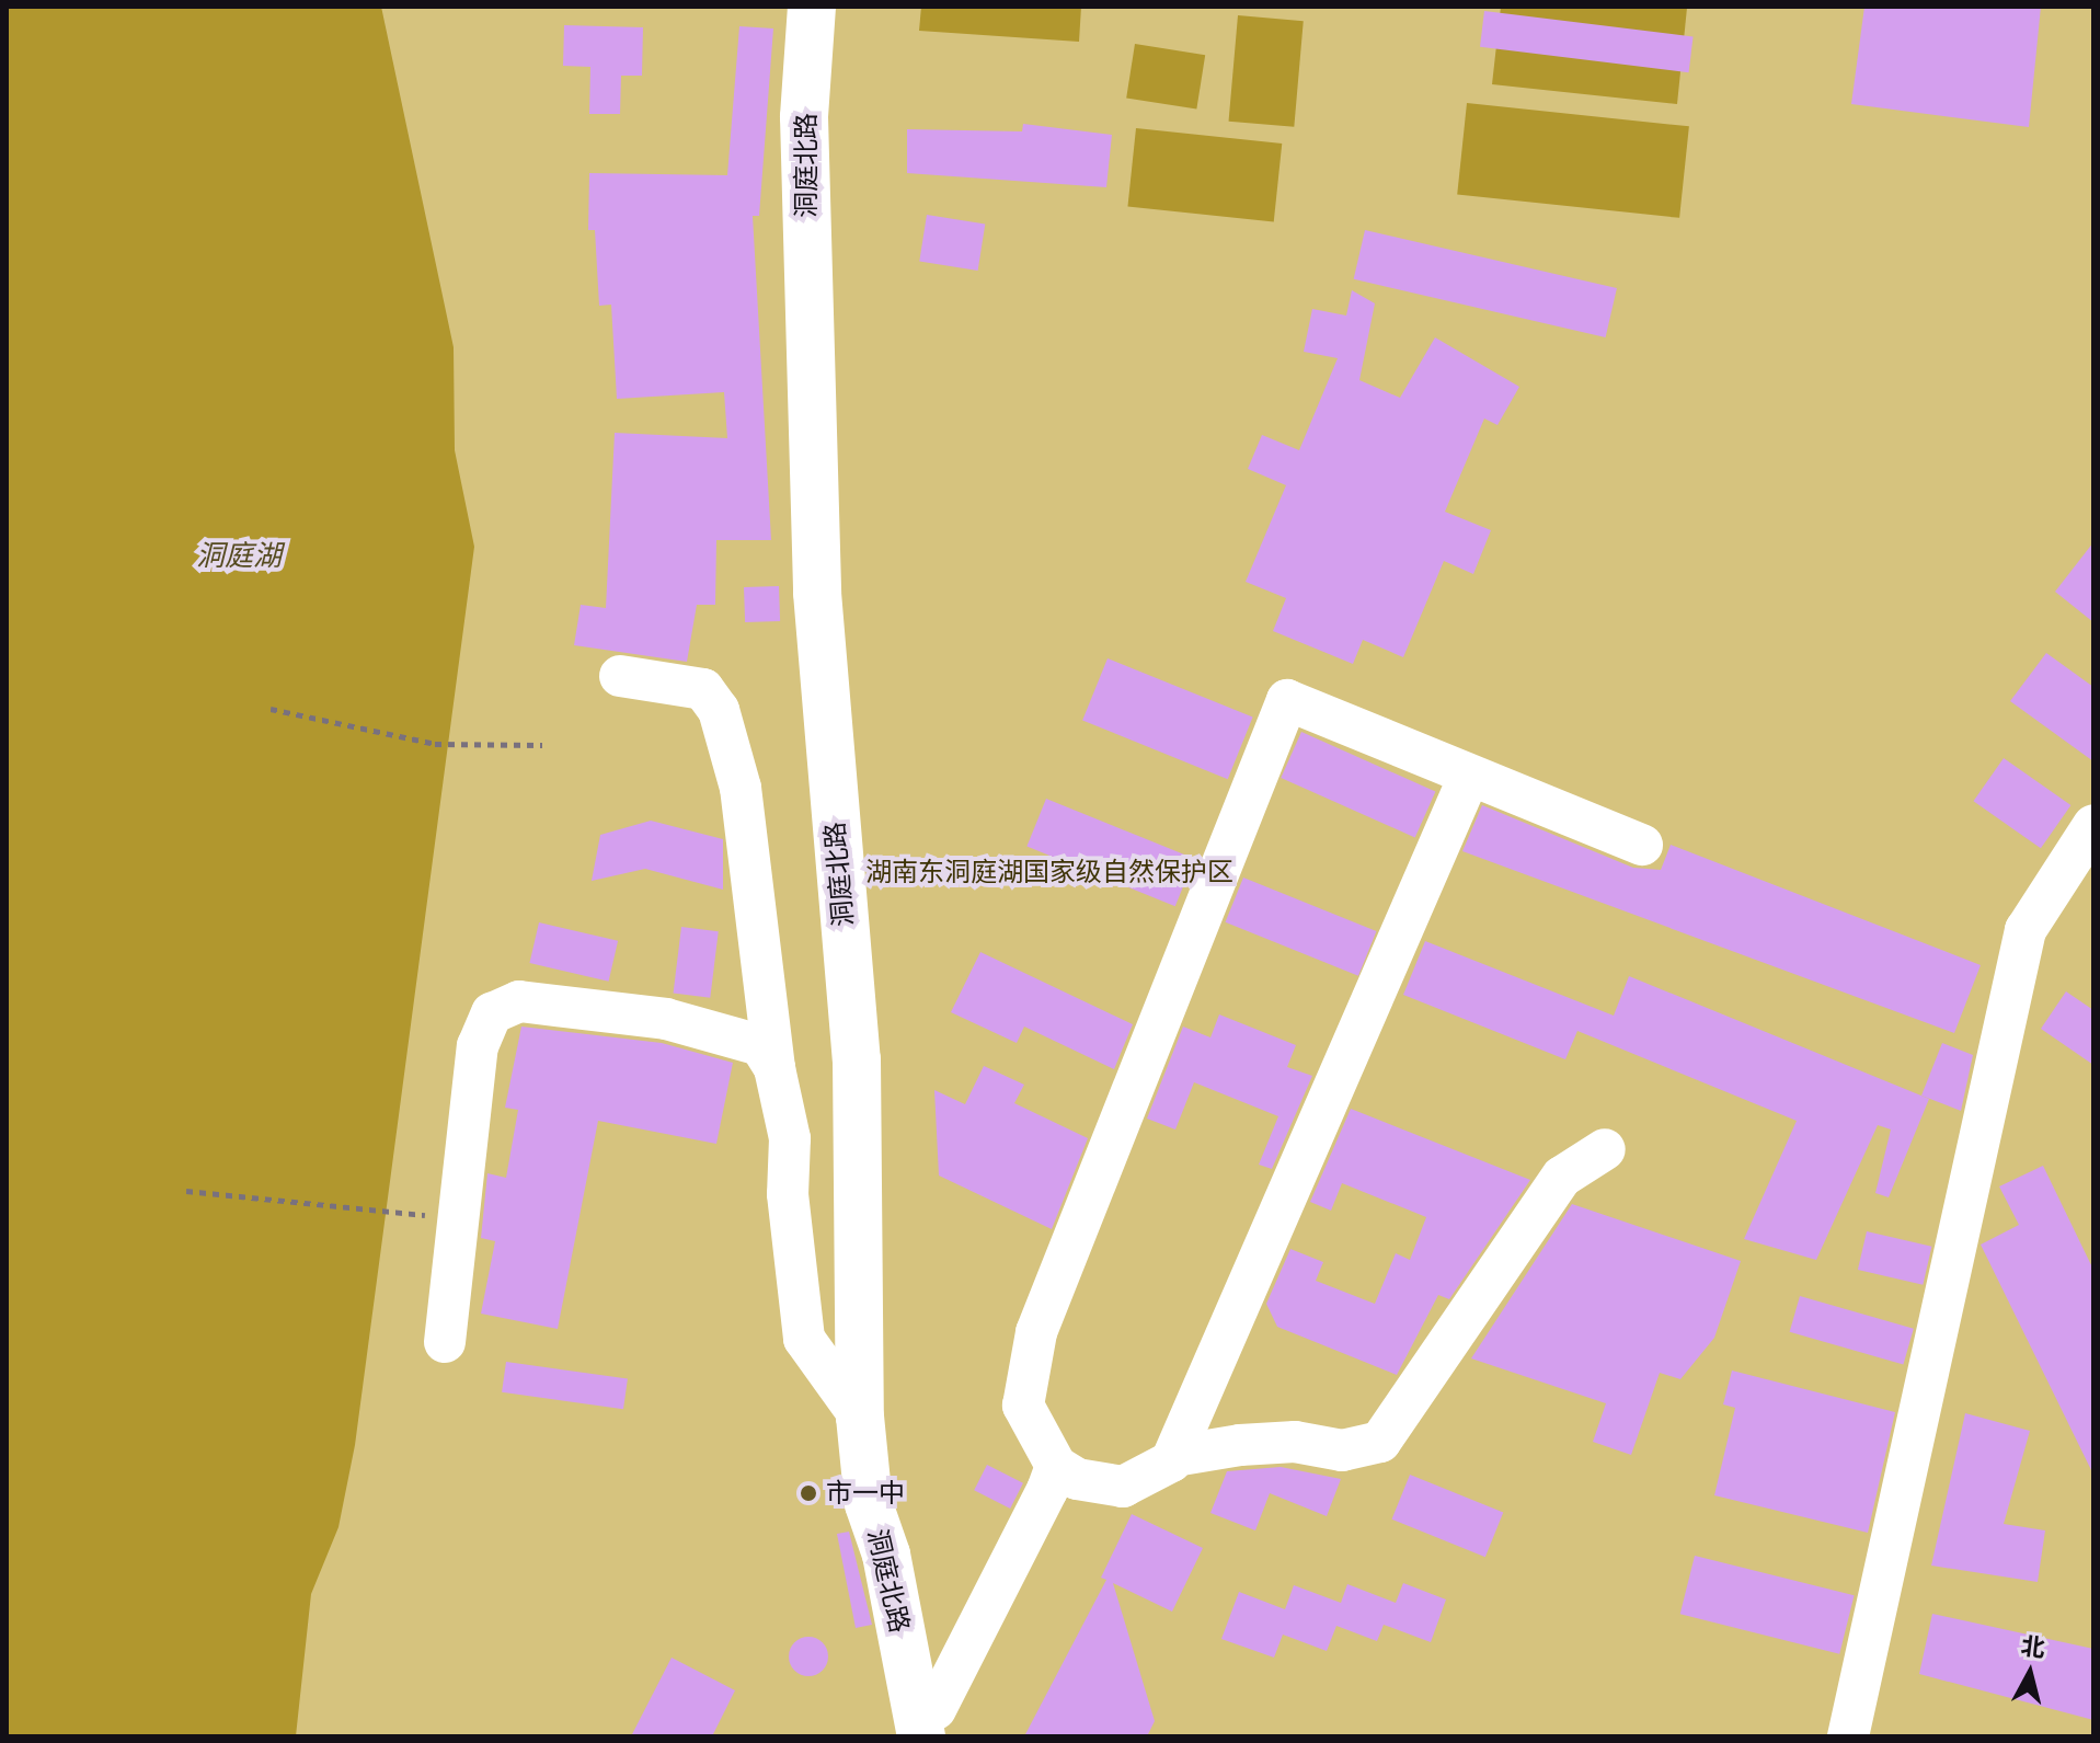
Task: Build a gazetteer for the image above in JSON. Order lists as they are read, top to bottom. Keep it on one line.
{"streets":{"main road":["洞庭北路"]},"water":["洞庭湖"],"parks":["湖南东洞庭湖国家级自然保护区"],"places":["市一中"],"north":"top"}
